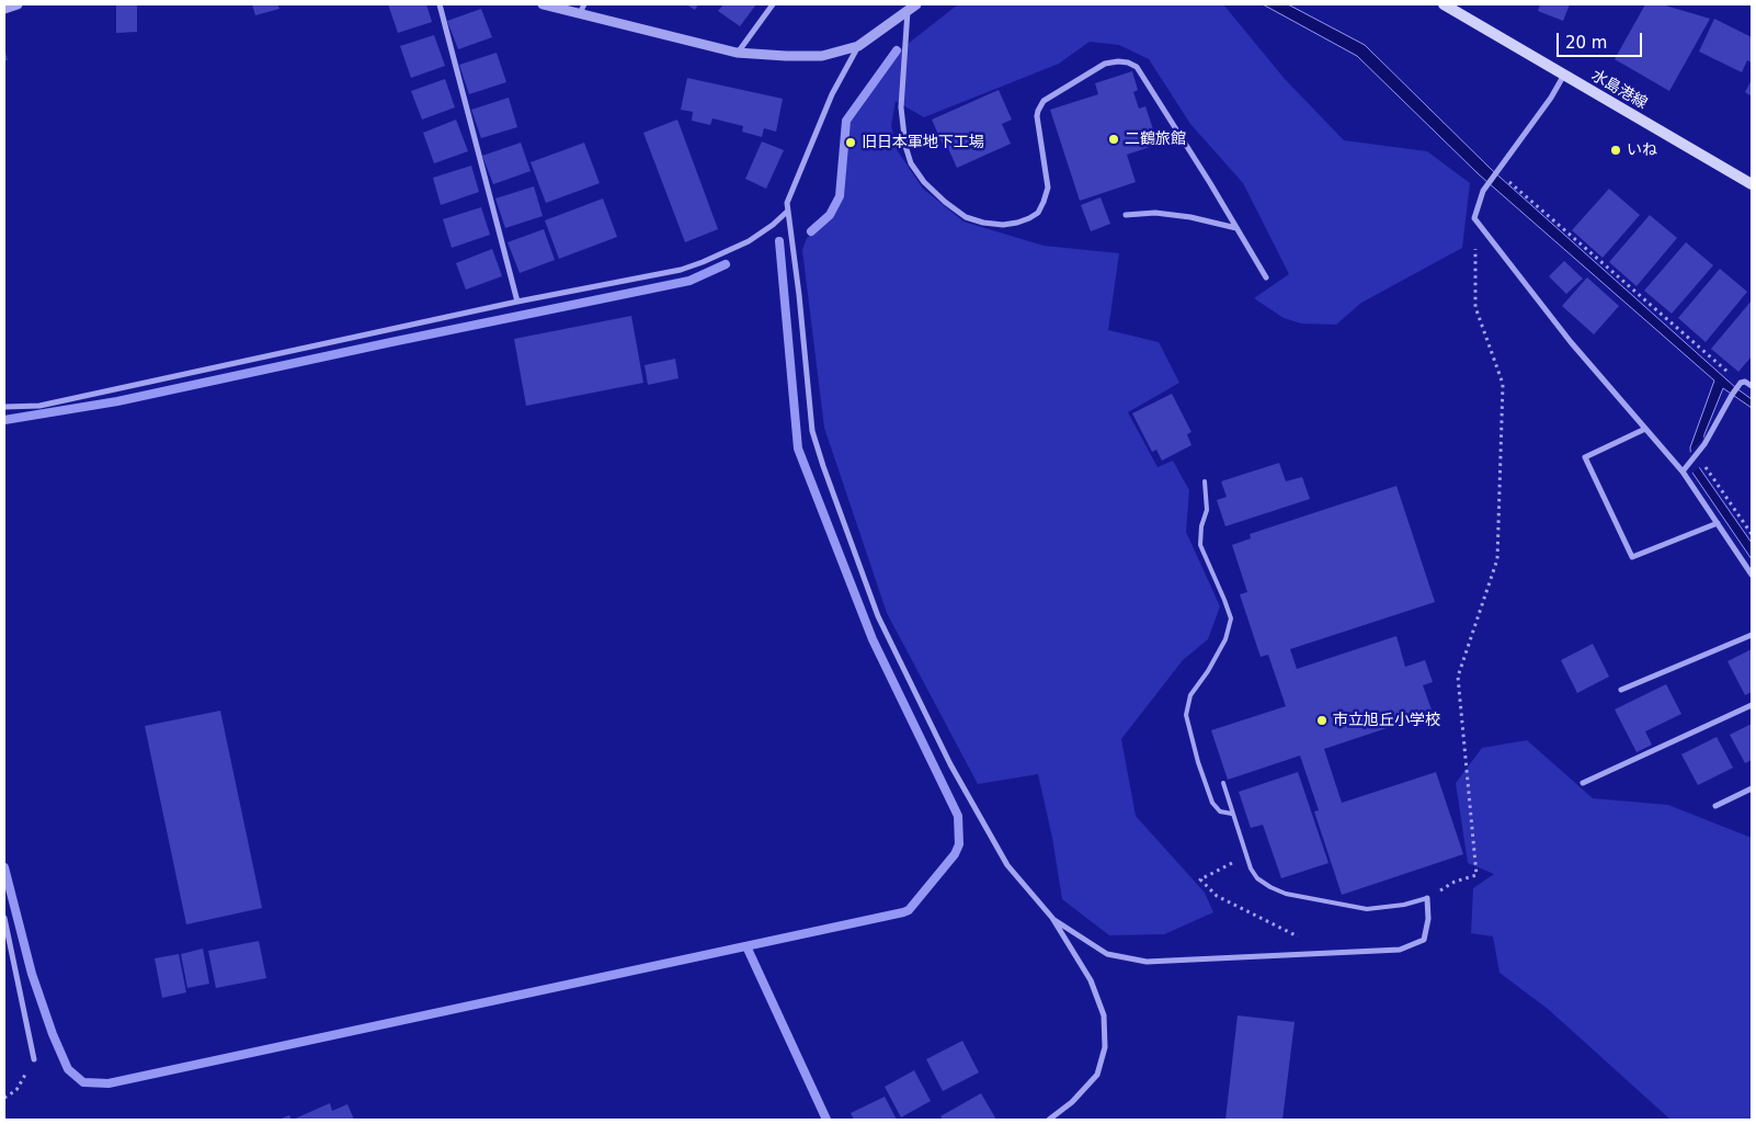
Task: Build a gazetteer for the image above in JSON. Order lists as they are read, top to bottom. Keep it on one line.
{"streets":{"main road":["水島港線"]},"places":["二鶴旅館","旧日本軍地下工場","いね","市立旭丘小学校"],"scale_bar":"20 m"}
